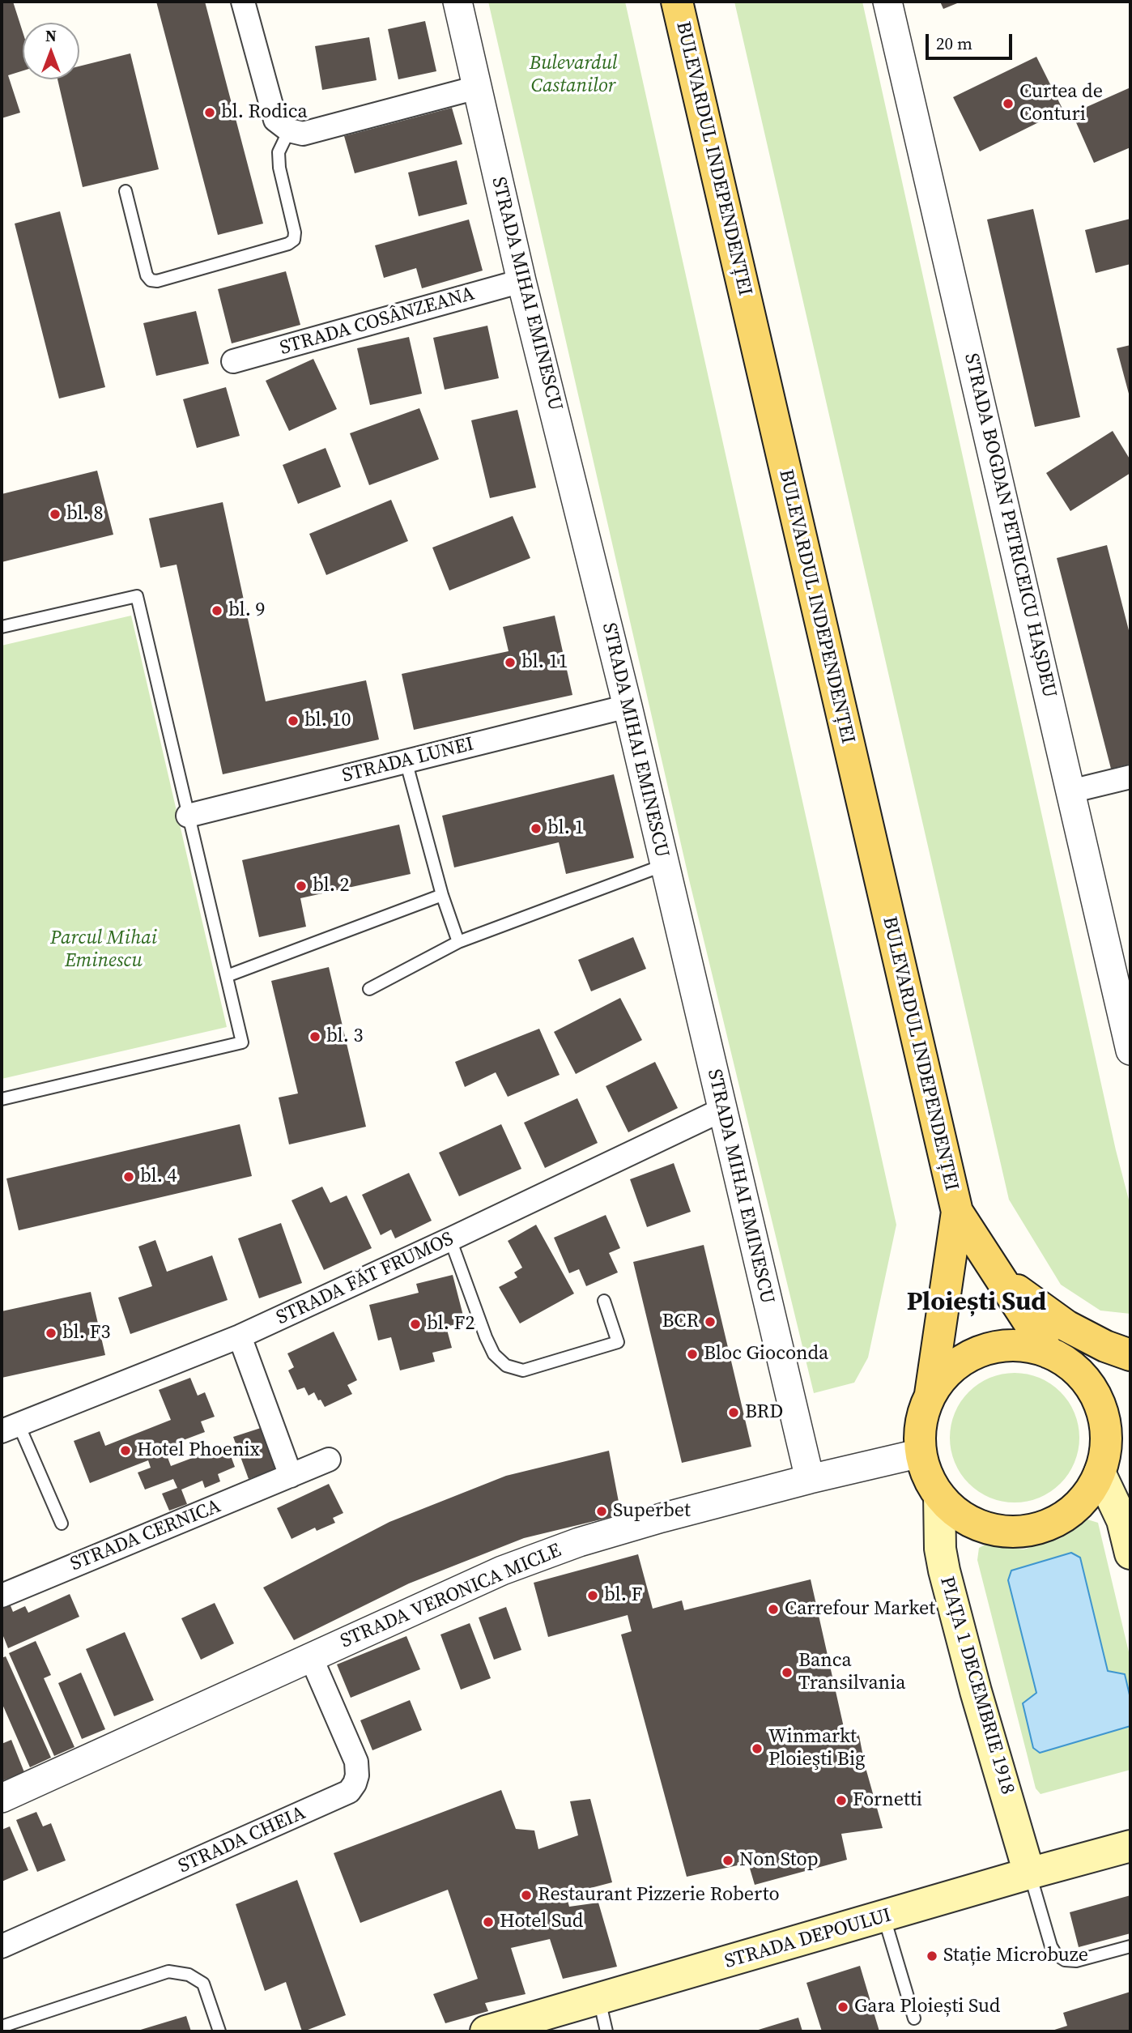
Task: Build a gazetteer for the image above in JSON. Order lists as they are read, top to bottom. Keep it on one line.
{"streets":{"main road":["BULEVARDUL INDEPENDENȚEI","PIAȚA 1 DECEMBRIE 1918","STRADA DEPOULUI"],"street":["STRADA MIHAI EMINESCU","STRADA COSÂNZEANA","STRADA BOGDAN PETRICEICU HAȘDEU","STRADA LUNEI","STRADA FĂT FRUMOS","STRADA CERNICA","STRADA VERONICA MICLE","STRADA CHEIA"]},"crossings":[["BULEVARDUL INDEPENDENȚEI","STRADA VERONICA MICLE"],["BULEVARDUL INDEPENDENȚEI","PIAȚA 1 DECEMBRIE 1918"],["STRADA MIHAI EMINESCU","STRADA COSÂNZEANA"],["STRADA MIHAI EMINESCU","STRADA LUNEI"],["STRADA MIHAI EMINESCU","STRADA FĂT FRUMOS"],["STRADA MIHAI EMINESCU","STRADA VERONICA MICLE"],["STRADA VERONICA MICLE","PIAȚA 1 DECEMBRIE 1918"],["STRADA VERONICA MICLE","STRADA CHEIA"],["PIAȚA 1 DECEMBRIE 1918","STRADA DEPOULUI"]],"districts":["Ploiești Sud"],"parks":["Bulevardul Castanilor","Parcul Mihai Eminescu"],"places":["Curtea de Conturi","bl. Rodica","bl. 8","bl. 9","bl. 11","bl. 10","bl. 1","bl. 2","bl. 3","bl. 4","BCR","bl. F2","bl. F3","Bloc Gioconda","BRD","Hotel Phoenix","Superbet","bl. F","Carrefour Market","Banca Transilvania","Winmarkt Ploieşti Big","Fornetti","Non Stop","Restaurant Pizzerie Roberto","Hotel Sud","Stație Microbuze","Gara Ploiești Sud"],"scale_bar":"20 m","north":"top"}
